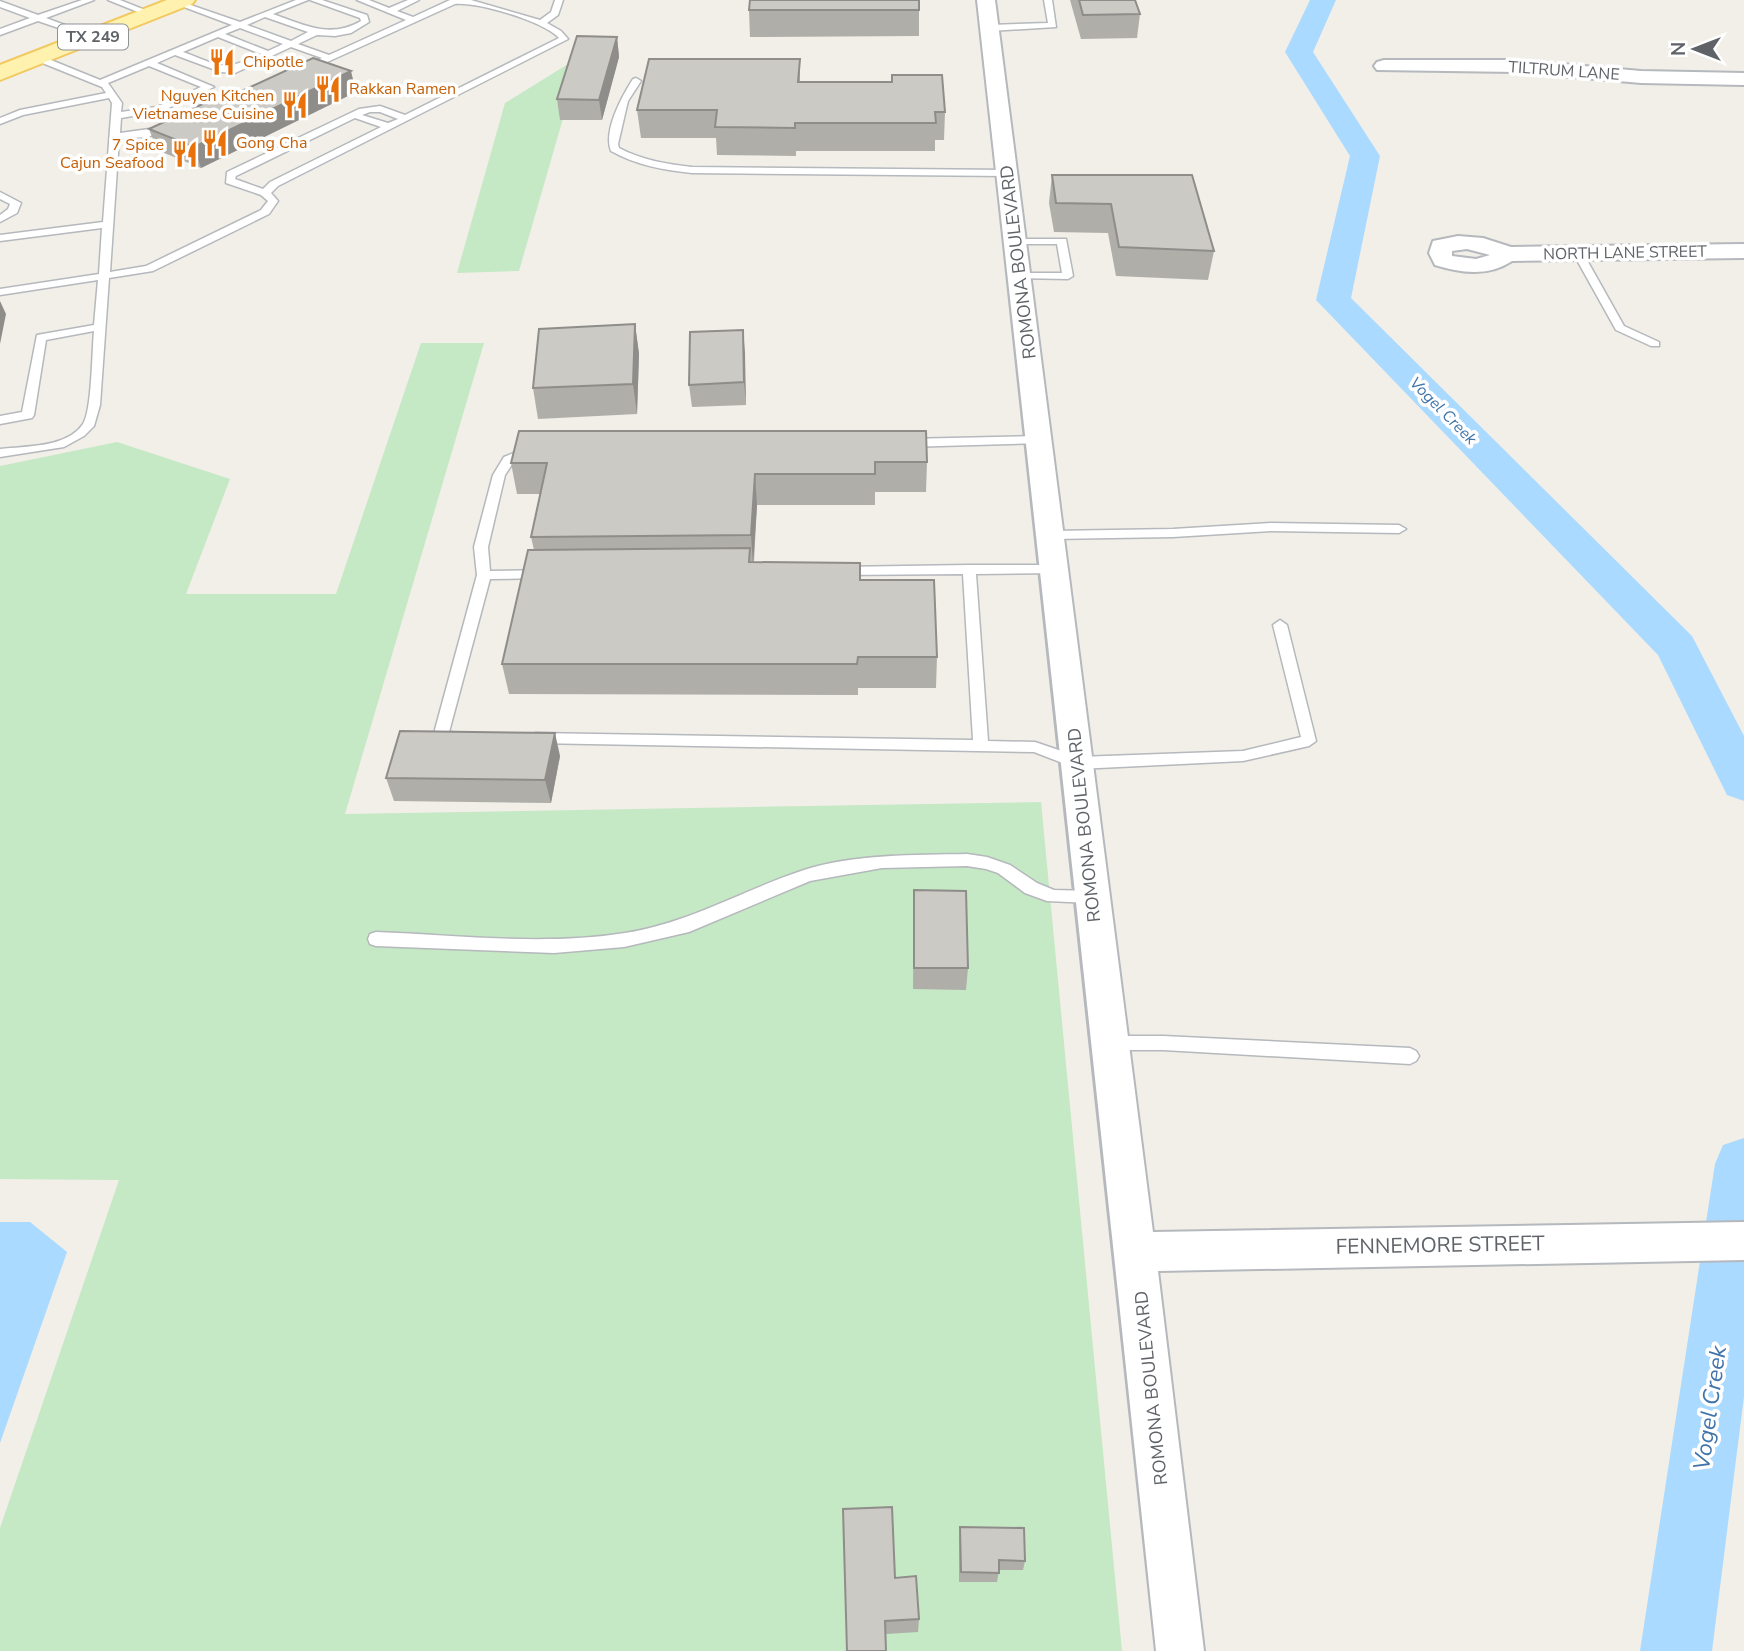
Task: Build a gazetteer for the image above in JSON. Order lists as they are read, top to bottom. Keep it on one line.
{"streets":{"main road":["TX 249"],"street":["TILTRUM LANE","NORTH LANE STREET","ROMONA BOULEVARD","FENNEMORE STREET"]},"crossings":[["ROMONA BOULEVARD","FENNEMORE STREET"]],"water":["Vogel Creek"],"places":{"restaurant":["Chipotle","Rakkan Ramen","Nguyen Kitchen Vietnamese Cuisine","Gong Cha","7 Spice Cajun Seafood"]},"north":"left"}
